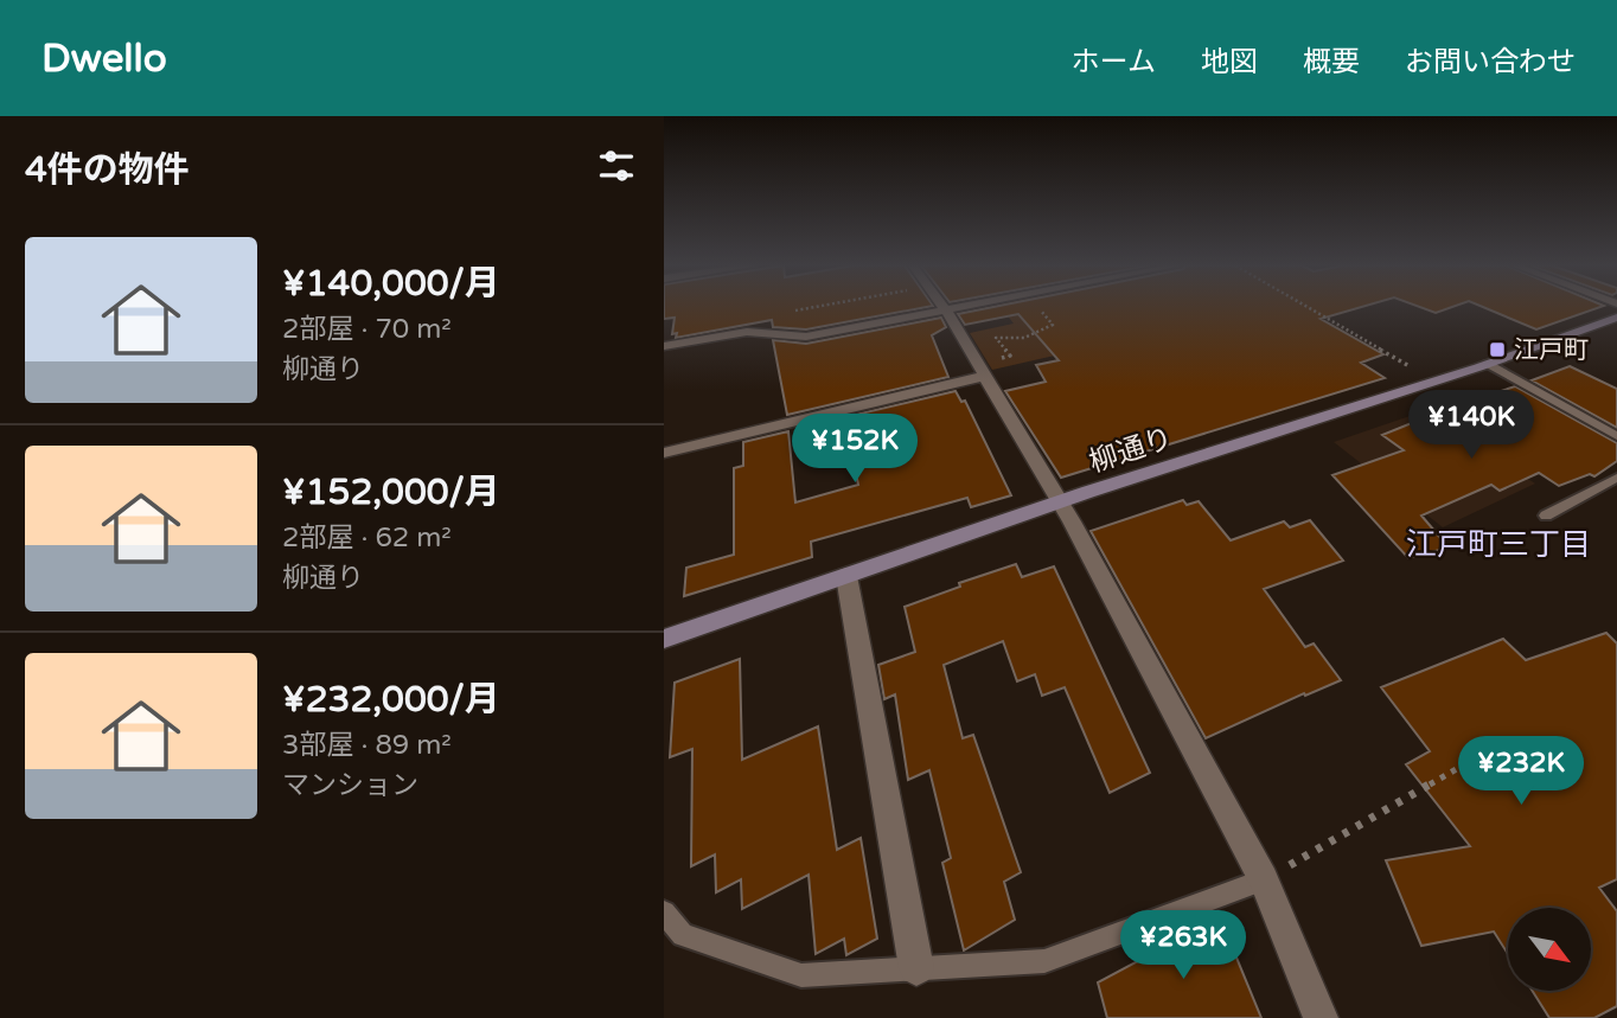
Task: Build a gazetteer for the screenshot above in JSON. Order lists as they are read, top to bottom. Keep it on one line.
{"streets":{"street":["柳通り"]},"districts":["江戸町三丁目"],"places":{"transit":["江戸町"]},"north":"bottom right","page":{"header":"Dwello","nav":["ホーム","地図","概要","お問い合わせ"],"heading":"4件の物件","list":[{"name":"¥140,000/月","note":"2部屋 · 70 m² · 柳通り"},{"name":"¥152,000/月","note":"2部屋 · 62 m² · 柳通り"},{"name":"¥232,000/月","note":"3部屋 · 89 m² · マンション"}],"price":["¥140K","¥152K","¥232K","¥263K"]}}
